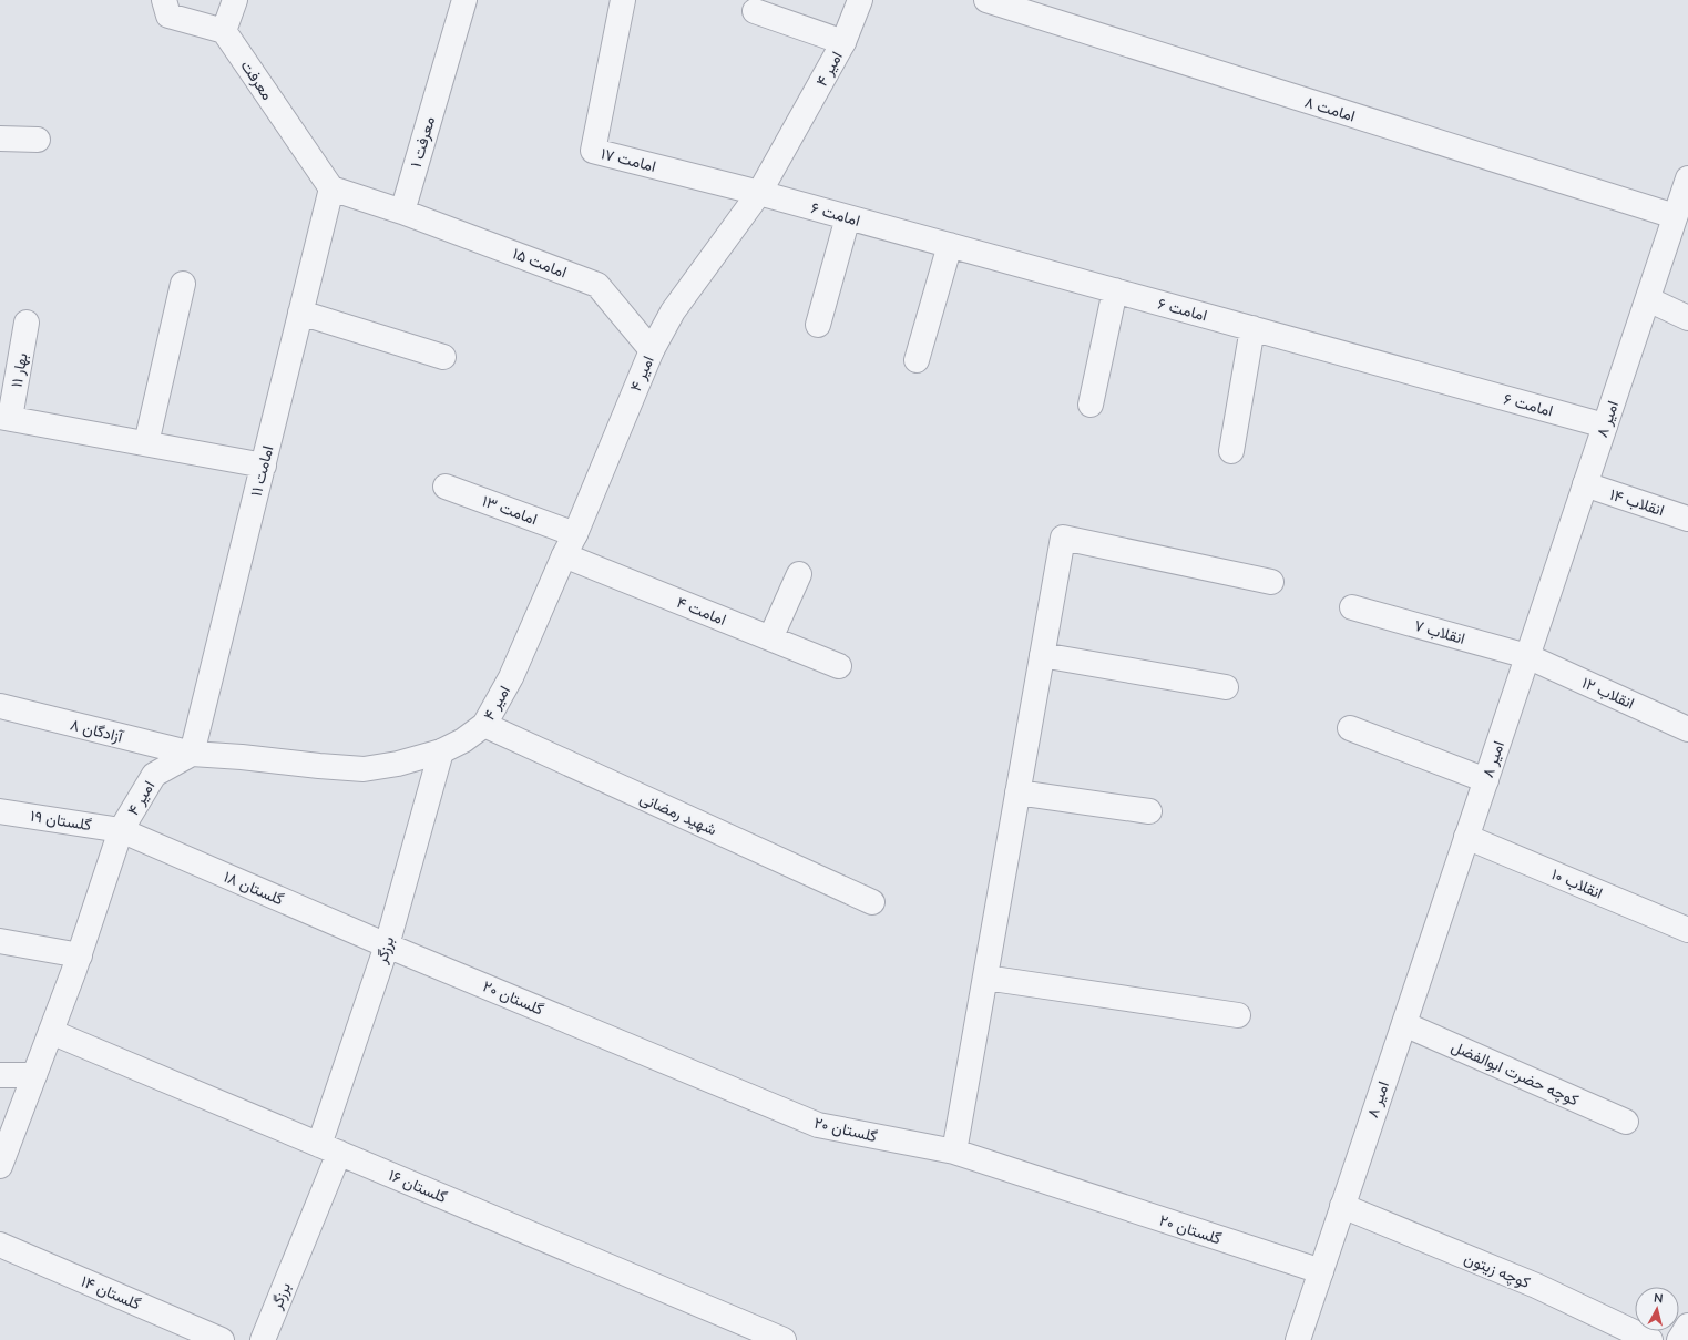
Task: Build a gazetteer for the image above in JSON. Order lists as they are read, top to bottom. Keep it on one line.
{"streets":{"street":["امیر ۴","معرفت","امامت ۸","معرفت ۱","امامت ۱۷","امامت ۶","امامت ۱۵","بهار ۱۱","امیر ۸","امامت ۱۱","انقلاب ۱۴","امامت ۱۳","امامت ۴","انقلاب ۷","انقلاب ۱۲","آزادگان ۸","شهید رمضانی","گلستان ۱۹","انقلاب ۱۰","گلستان ۱۸","برزگر","گلستان ۲۰","کوچه حضرت ابوالفضل","گلستان ۱۶","کوچه زیتون","گلستان ۱۴"]},"crossings":[["امیر ۴","امامت ۱۷"],["امیر ۴","امامت ۶"],["امیر ۴","امامت ۱۵"],["امیر ۴","امامت ۱۱"],["امیر ۴","امامت ۱۳"],["امیر ۴","امامت ۴"],["امیر ۴","آزادگان ۸"],["امیر ۴","شهید رمضانی"],["امیر ۴","گلستان ۱۹"],["امیر ۴","گلستان ۱۸"],["امیر ۴","برزگر"],["امیر ۴","گلستان ۱۶"],["معرفت","امامت ۱۱"],["امامت ۸","امیر ۸"],["معرفت ۱","امامت ۱۵"],["امامت ۱۷","امامت ۶"],["امامت ۶","امیر ۸"],["امیر ۸","انقلاب ۱۴"],["امیر ۸","انقلاب ۷"],["امیر ۸","انقلاب ۱۲"],["امیر ۸","انقلاب ۱۰"],["امیر ۸","گلستان ۲۰"],["امیر ۸","کوچه حضرت ابوالفضل"],["امیر ۸","کوچه زیتون"],["امامت ۱۱","آزادگان ۸"],["امامت ۱۳","امامت ۴"],["انقلاب ۷","انقلاب ۱۲"],["گلستان ۱۹","گلستان ۱۸"],["گلستان ۱۸","برزگر"],["گلستان ۱۸","گلستان ۲۰"],["برزگر","گلستان ۲۰"],["برزگر","گلستان ۱۶"]],"north":"top"}
